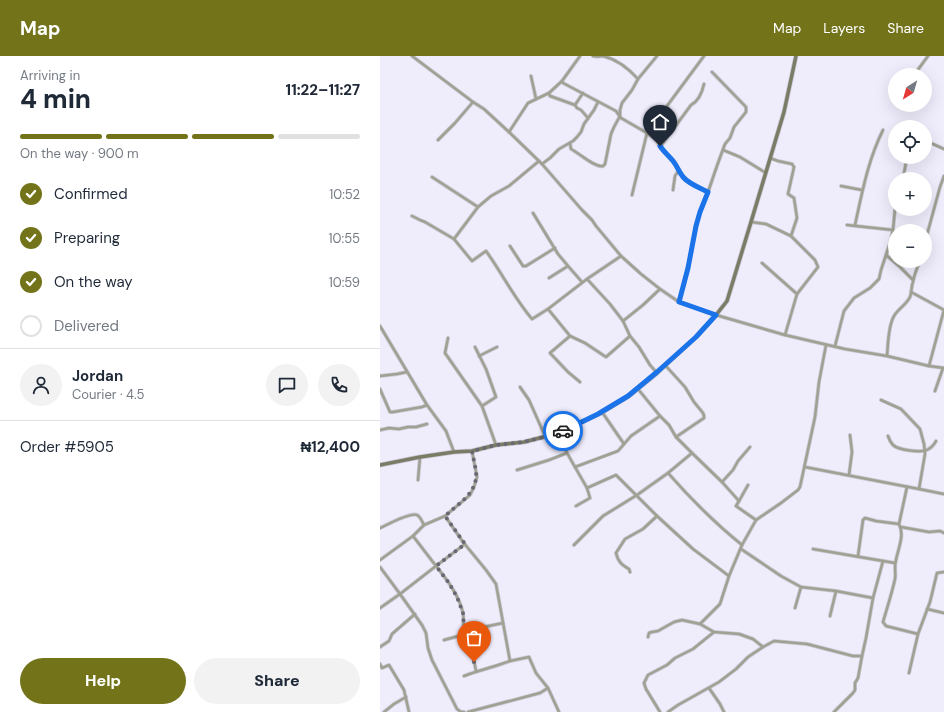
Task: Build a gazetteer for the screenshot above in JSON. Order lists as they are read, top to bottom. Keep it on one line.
{"north":"bottom left","page":{"header":"Map","nav":["Map","Layers","Share"],"heading":["4 min","Arriving in","11:22–11:27"],"panel":["Jordan","Courier · 4.5","Order #5905","₦12,400"],"map_buttons":["+","−"],"bar":"On the way · 900 m","list":[["Confirmed","10:52"],["Preparing","10:55"],["On the way","10:59"],"Delivered"],"buttons":["Help","Share"]}}
